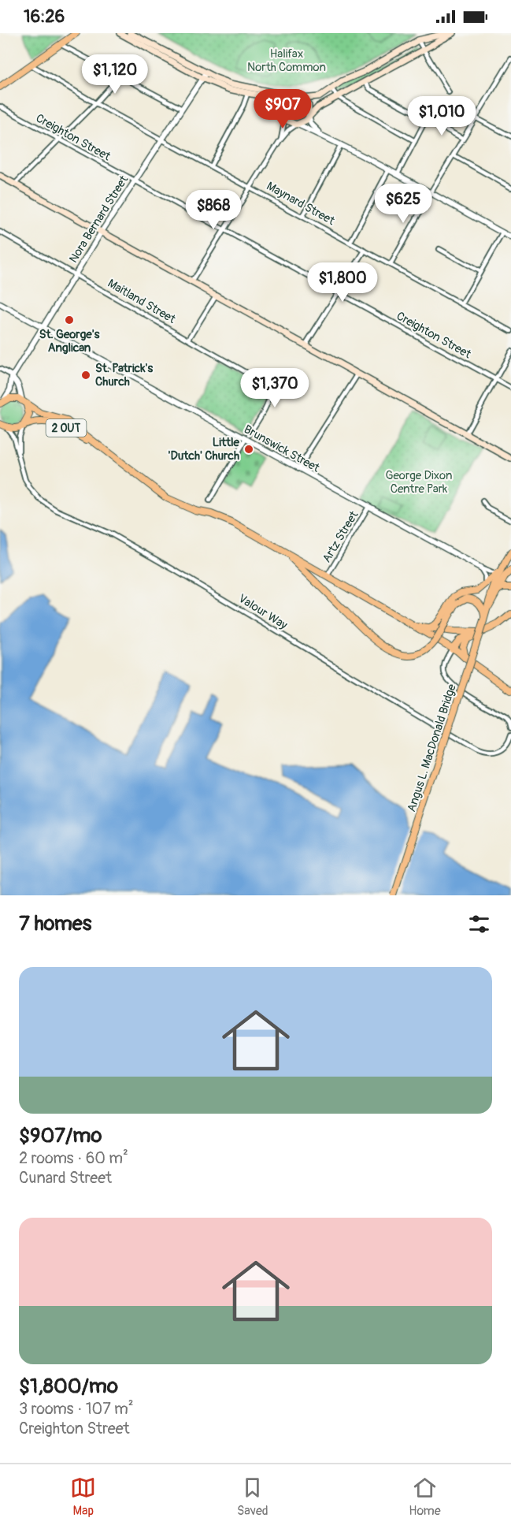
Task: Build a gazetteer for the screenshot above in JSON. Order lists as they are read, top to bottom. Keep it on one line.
{"streets":{"main road":["2 OUT","Angus L. MacDonald Bridge"],"street":["Creighton Street","Maynard Street","Nora Bernard Street","Maitland Street","Brunswick Street","Artz Street","Valour Way"]},"crossings":[["Creighton Street","Nora Bernard Street"],["Maynard Street","Nora Bernard Street"],["Nora Bernard Street","Maitland Street"],["Nora Bernard Street","Brunswick Street"],["Maitland Street","Brunswick Street"],["2 OUT","Valour Way"],["Brunswick Street","Artz Street"],["Brunswick Street","Angus L. MacDonald Bridge"]],"parks":["Halifax North Common","George Dixon Centre Park"],"places":["St. George's Anglican","St. Patrick's Church","Little 'Dutch' Church"],"page":{"status":"16:26","price":["$1,120","$907","$1,010","$625","$868","$1,800","$1,370"],"heading":"7 homes","list":[{"name":"$907/mo","note":"2 rooms · 60 m² · Cunard Street"},{"name":"$1,800/mo","note":"3 rooms · 107 m² · Creighton Street"}],"tabs":["Map","Saved","Home"]}}
